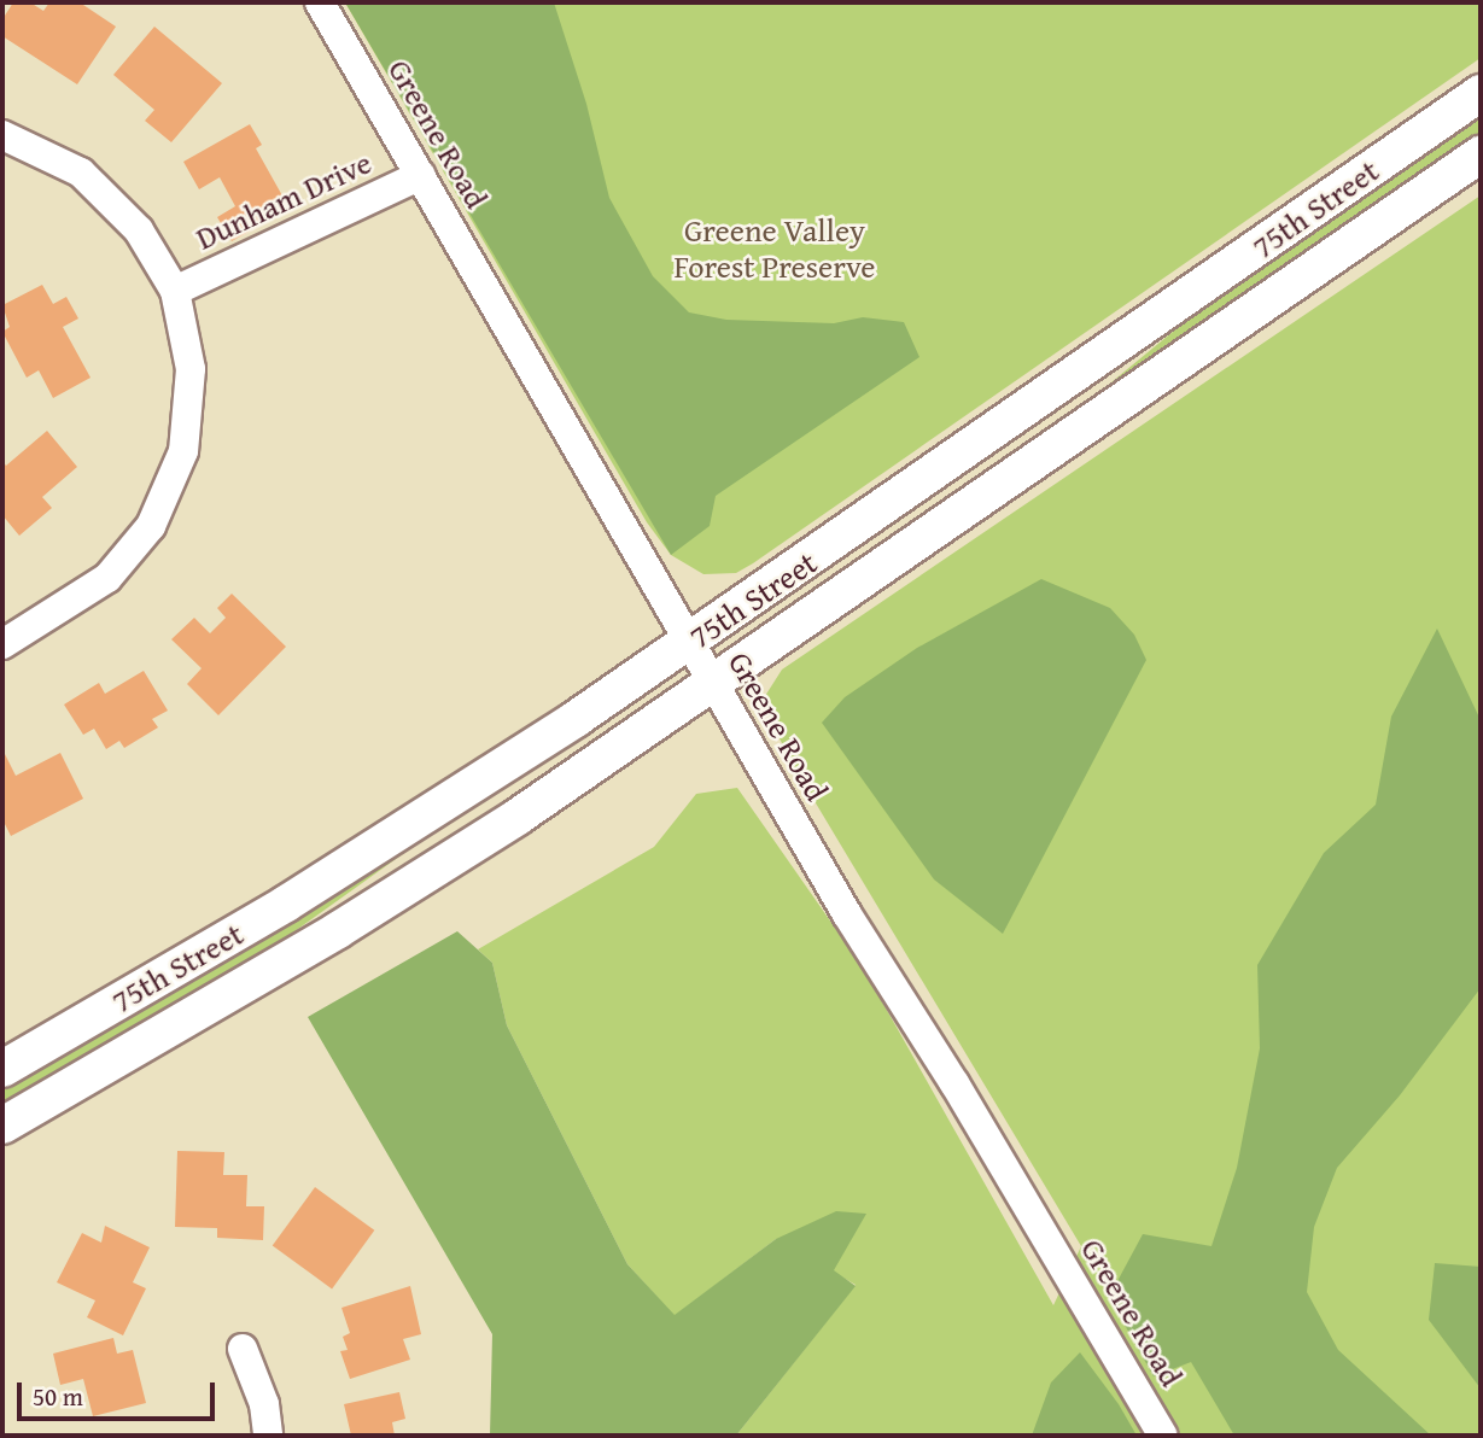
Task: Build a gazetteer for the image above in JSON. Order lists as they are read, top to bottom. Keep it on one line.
{"streets":{"main road":["75th Street"],"street":["Greene Road","Dunham Drive"]},"crossings":[["Greene Road","Dunham Drive"],["Greene Road","75th Street"]],"parks":["Greene Valley Forest Preserve"],"scale_bar":"50 m"}
